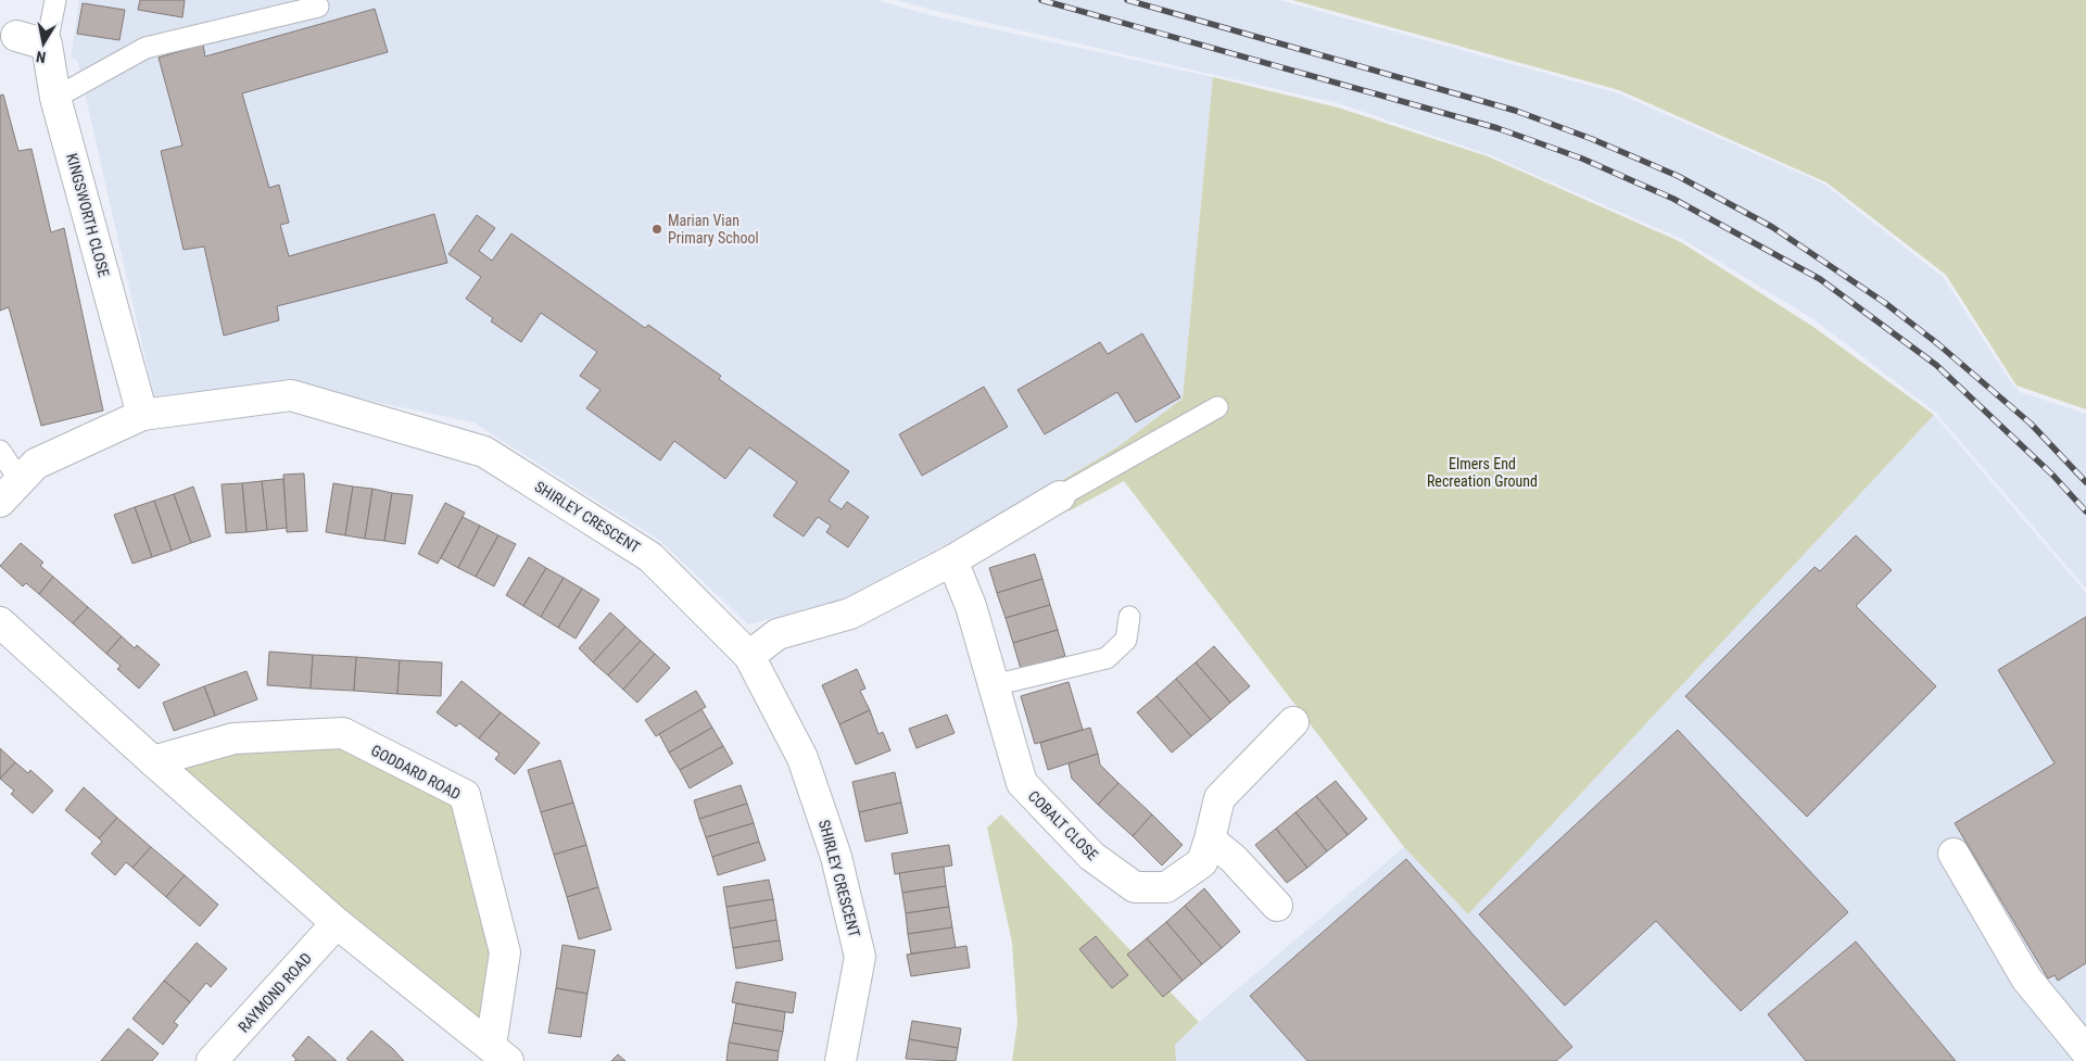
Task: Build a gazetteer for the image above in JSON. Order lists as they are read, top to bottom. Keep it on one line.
{"streets":{"street":["KINGSWORTH CLOSE","SHIRLEY CRESCENT","GODDARD ROAD","COBALT CLOSE","RAYMOND ROAD"]},"crossings":[["KINGSWORTH CLOSE","SHIRLEY CRESCENT"],["GODDARD ROAD","RAYMOND ROAD"]],"parks":["Elmers End Recreation Ground"],"places":["Marian Vian Primary School"],"north":"bottom"}
